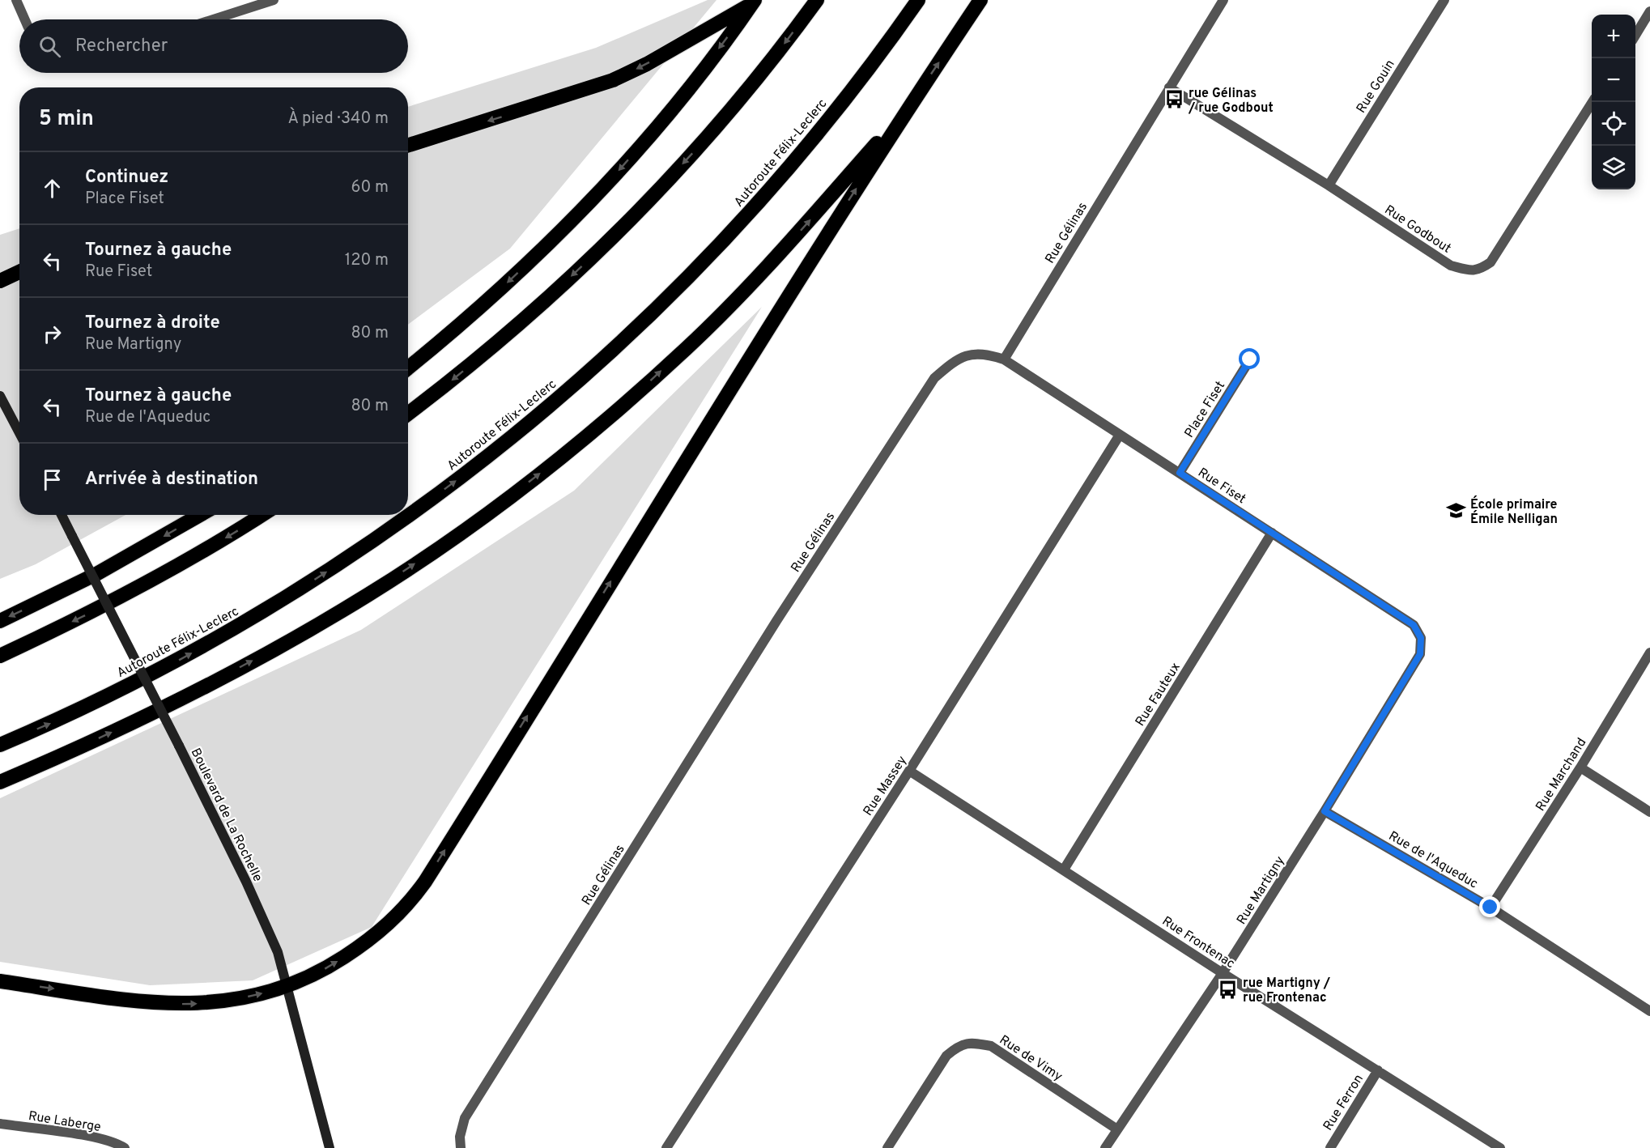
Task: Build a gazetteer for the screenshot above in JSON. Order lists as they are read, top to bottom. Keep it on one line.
{"streets":{"highway":["Autoroute Félix-Leclerc"],"street":["Rue Gouin","Rue Godbout","Rue Gélinas","Place Fiset","Rue Fiset","Rue Fauteux","Rue Marchand","Rue Massey","Boulevard de La Rochelle","Rue de l'Aqueduc","Rue Martigny","Rue Frontenac","Rue de Vimy","Rue Ferron","Rue Laberge"]},"crossings":[["Rue Gouin","Rue Godbout"],["Rue Godbout","Rue Gélinas"],["Rue Gélinas","Rue Fiset"],["Place Fiset","Rue Fiset"],["Rue Fiset","Rue Fauteux"],["Rue Fiset","Rue Massey"],["Rue Fiset","Rue Martigny"],["Rue Fauteux","Rue Frontenac"],["Rue Marchand","Rue de l'Aqueduc"],["Rue Massey","Rue Frontenac"],["Rue de l'Aqueduc","Rue Martigny"],["Rue Martigny","Rue Frontenac"],["Rue Martigny","Rue de Vimy"],["Rue Frontenac","Rue Ferron"]],"places":{"bus stop":["rue Gélinas / rue Godbout","rue Martigny / rue Frontenac"],"school or university":["École primaire Émile Nelligan"]},"page":{"map_buttons":["+","−"],"search":"Rechercher","heading":["5 min","À pied · 340 m"],"list":[["Continuez","Place Fiset","60 m"],["Tournez à gauche","Rue Fiset","120 m"],["Tournez à droite","Rue Martigny","80 m"],["Tournez à gauche","Rue de l'Aqueduc","80 m"],"Arrivée à destination"]}}
